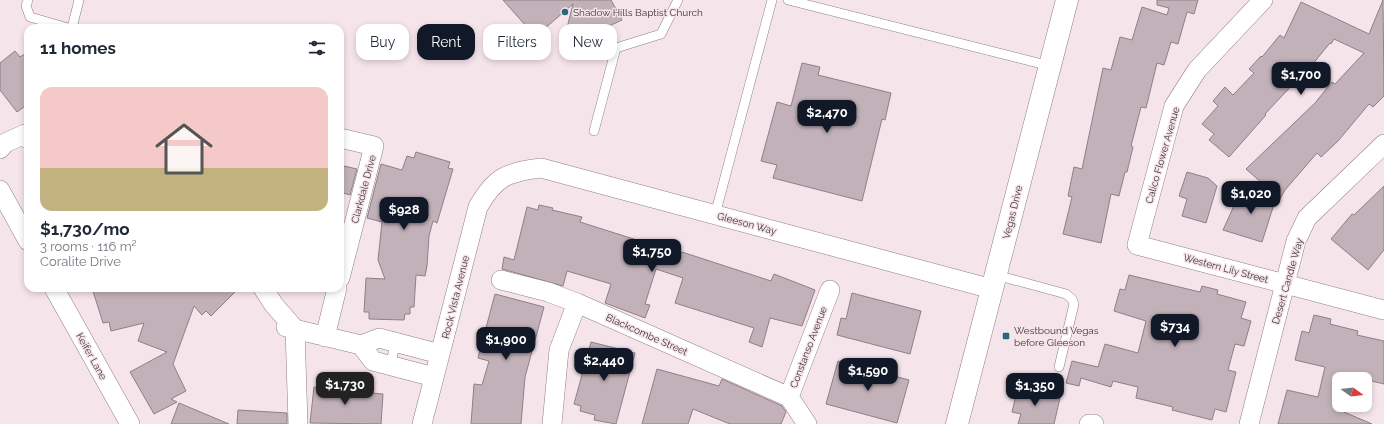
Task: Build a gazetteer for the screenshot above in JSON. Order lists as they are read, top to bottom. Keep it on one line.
{"streets":{"main road":["Vegas Drive"],"street":["Calico Flower Avenue","Clarkdale Drive","Gleeson Way","Western Lily Street","Desert Candle Way","Rock Vista Avenue","Blackcombe Street","Constanso Avenue","Keifer Lane"]},"crossings":[["Calico Flower Avenue","Western Lily Street"],["Vegas Drive","Gleeson Way"],["Gleeson Way","Rock Vista Avenue"],["Western Lily Street","Desert Candle Way"],["Blackcombe Street","Constanso Avenue"]],"places":{"other":["Shadow Hills Baptist Church"],"transit":["Westbound Vegas before Gleeson"]},"north":"right","page":{"chip":["Buy","Rent","Filters","New"],"heading":"11 homes","price":["$1,700","$2,470","$1,020","$928","$1,750","$734","$1,900","$2,440","$1,590","$1,730","$1,350"],"list":[{"name":"$1,730/mo","note":"3 rooms · 116 m² · Coralite Drive"}]}}
